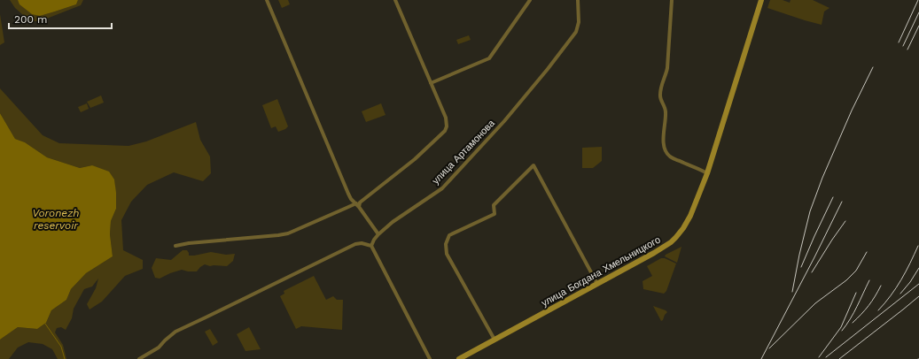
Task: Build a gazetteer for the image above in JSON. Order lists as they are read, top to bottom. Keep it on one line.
{"streets":{"main road":["улица Богдана Хмельницкого"],"street":["улица Артамонова"]},"water":["Voronezh reservoir"],"scale_bar":"200 m"}
